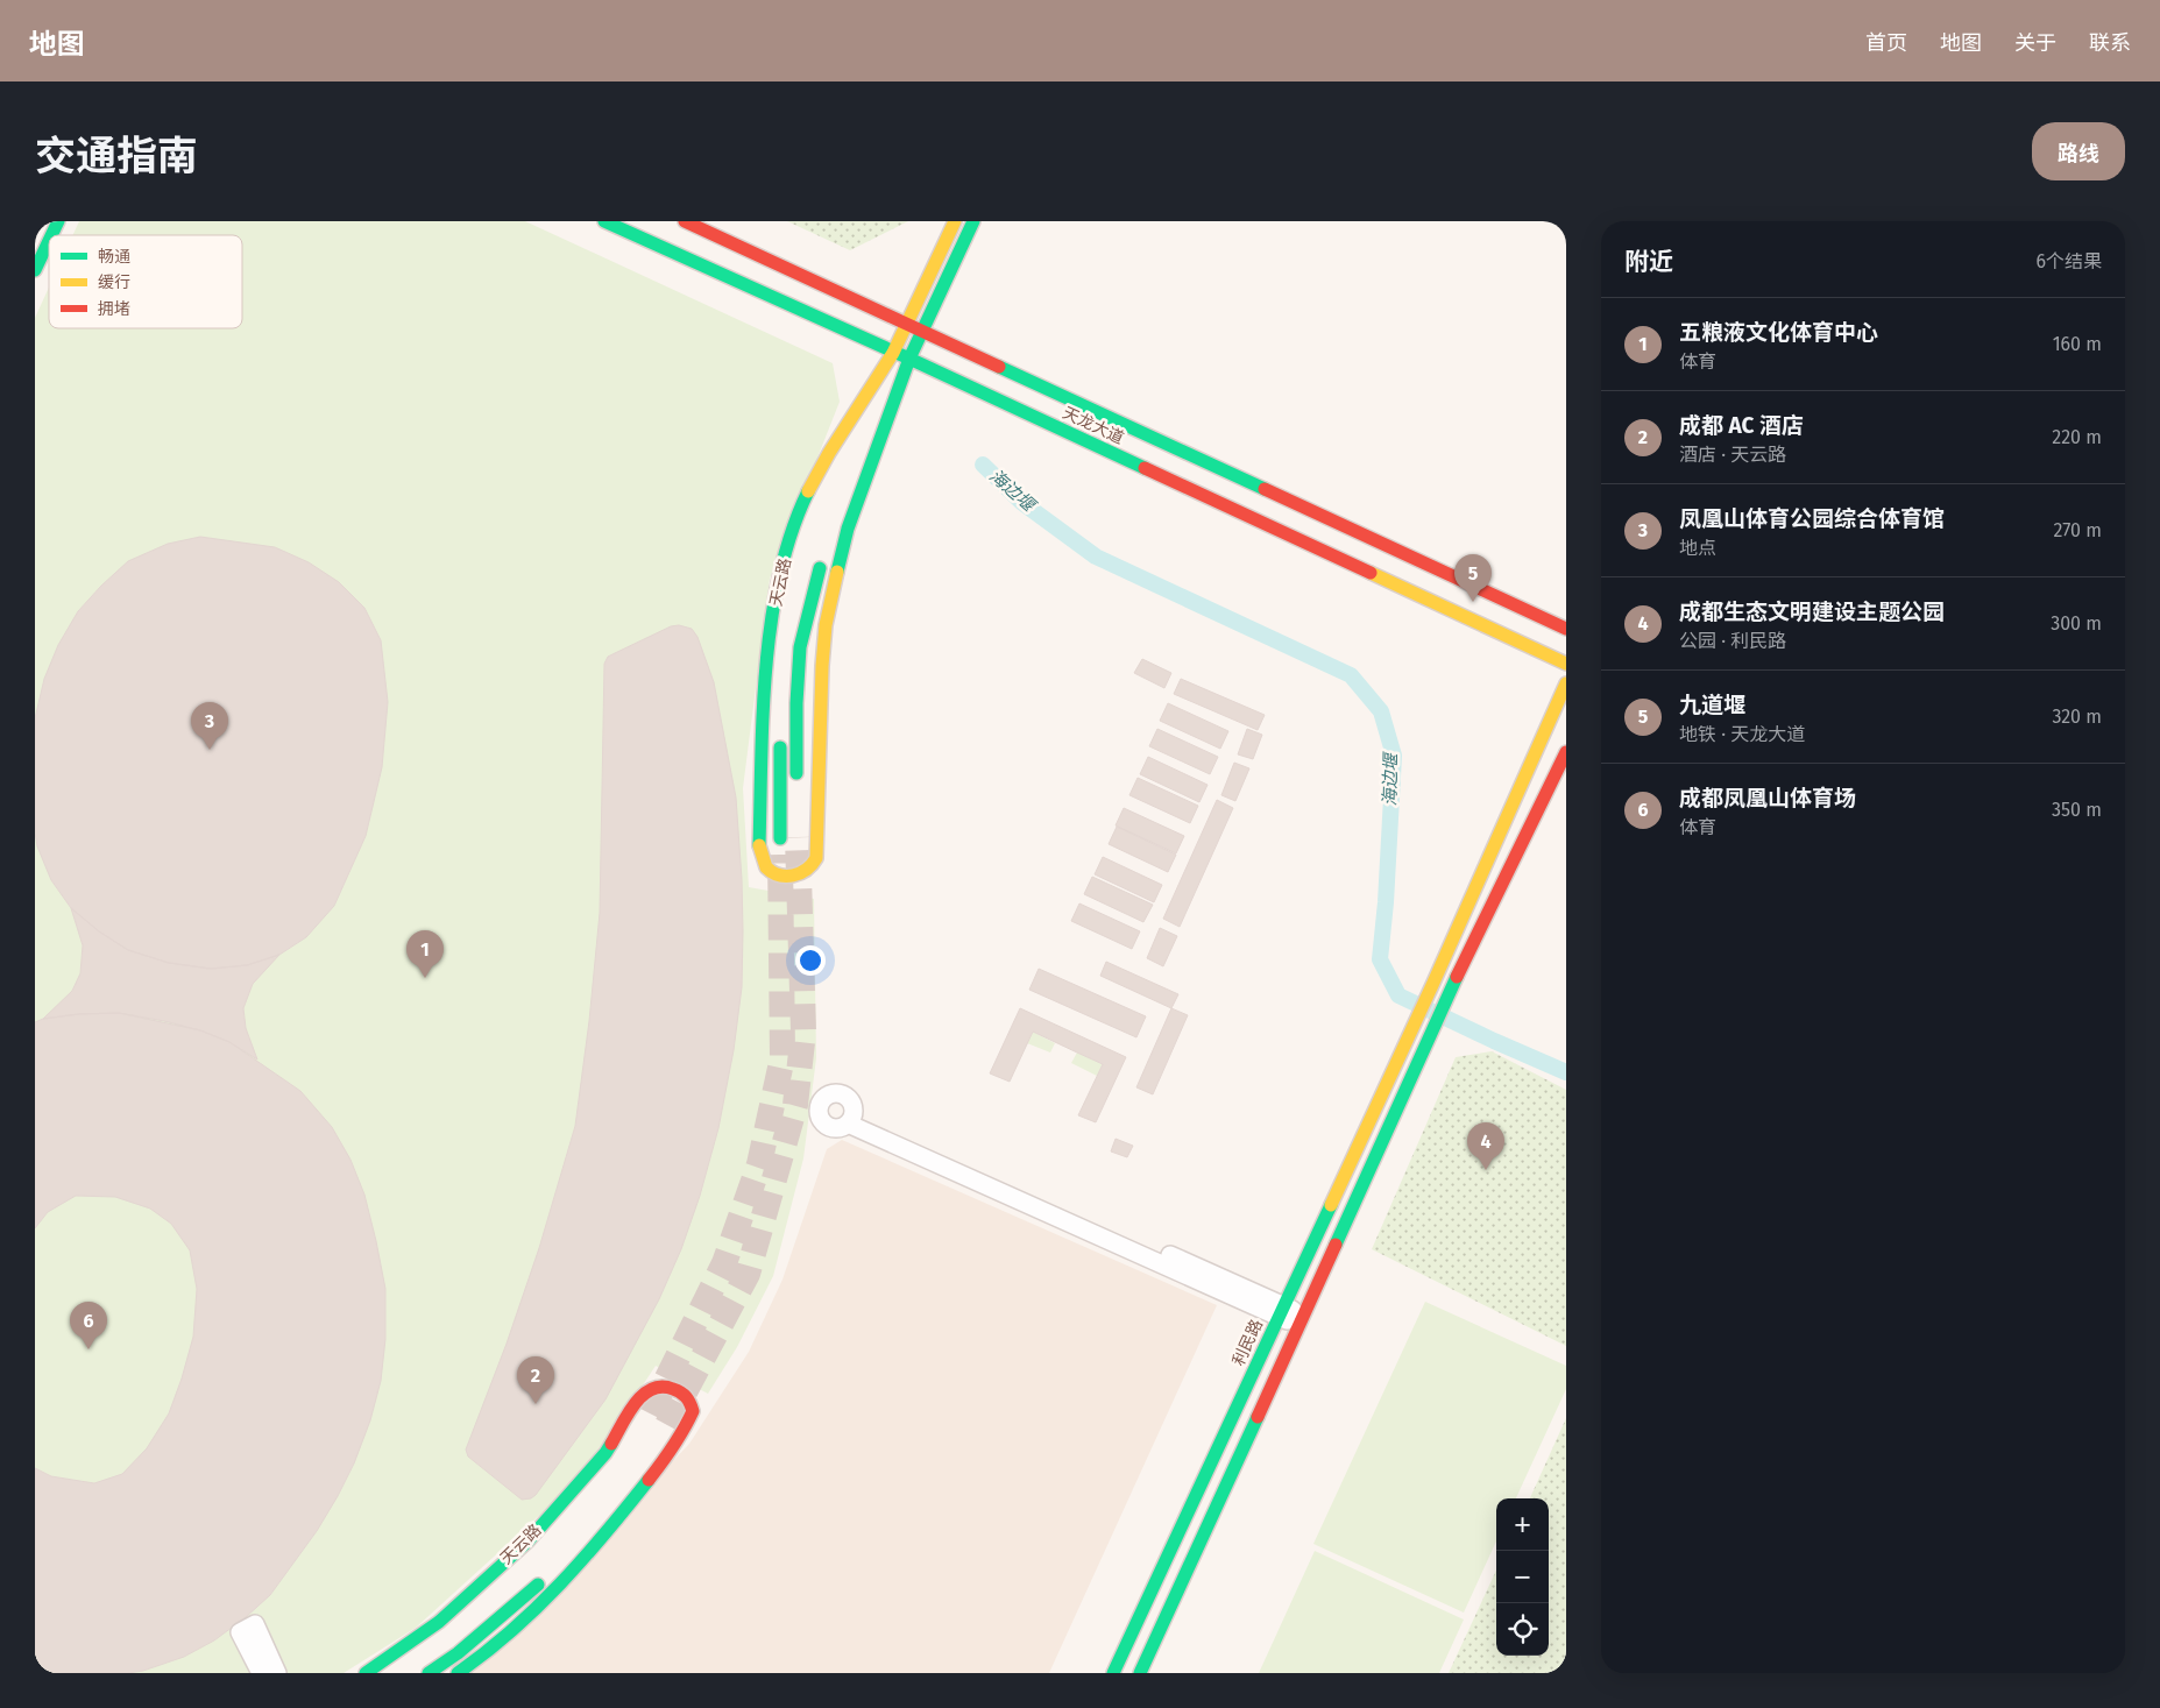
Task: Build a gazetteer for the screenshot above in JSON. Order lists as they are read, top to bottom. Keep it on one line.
{"streets":{"main road":["天龙大道","利民路"]},"water":["海边堰"],"legend":["畅通","缓行","拥堵"],"page":{"header":"地图","nav":["首页","地图","关于","联系"],"title":"交通指南","buttons":"路线","heading":["附近","6个结果"],"list":[{"mark":"1","name":"五粮液文化体育中心","note":"体育","value":"160 m"},{"mark":"2","name":"成都 AC 酒店","note":"酒店 · 天云路","value":"220 m"},{"mark":"3","name":"凤凰山体育公园综合体育馆","note":"地点","value":"270 m"},{"mark":"4","name":"成都生态文明建设主题公园","note":"公园 · 利民路","value":"300 m"},{"mark":"5","name":"九道堰","note":"地铁 · 天龙大道","value":"320 m"},{"mark":"6","name":"成都凤凰山体育场","note":"体育","value":"350 m"}],"pins":["5","3","1","4","6","2"],"map_buttons":["+","−"]}}
